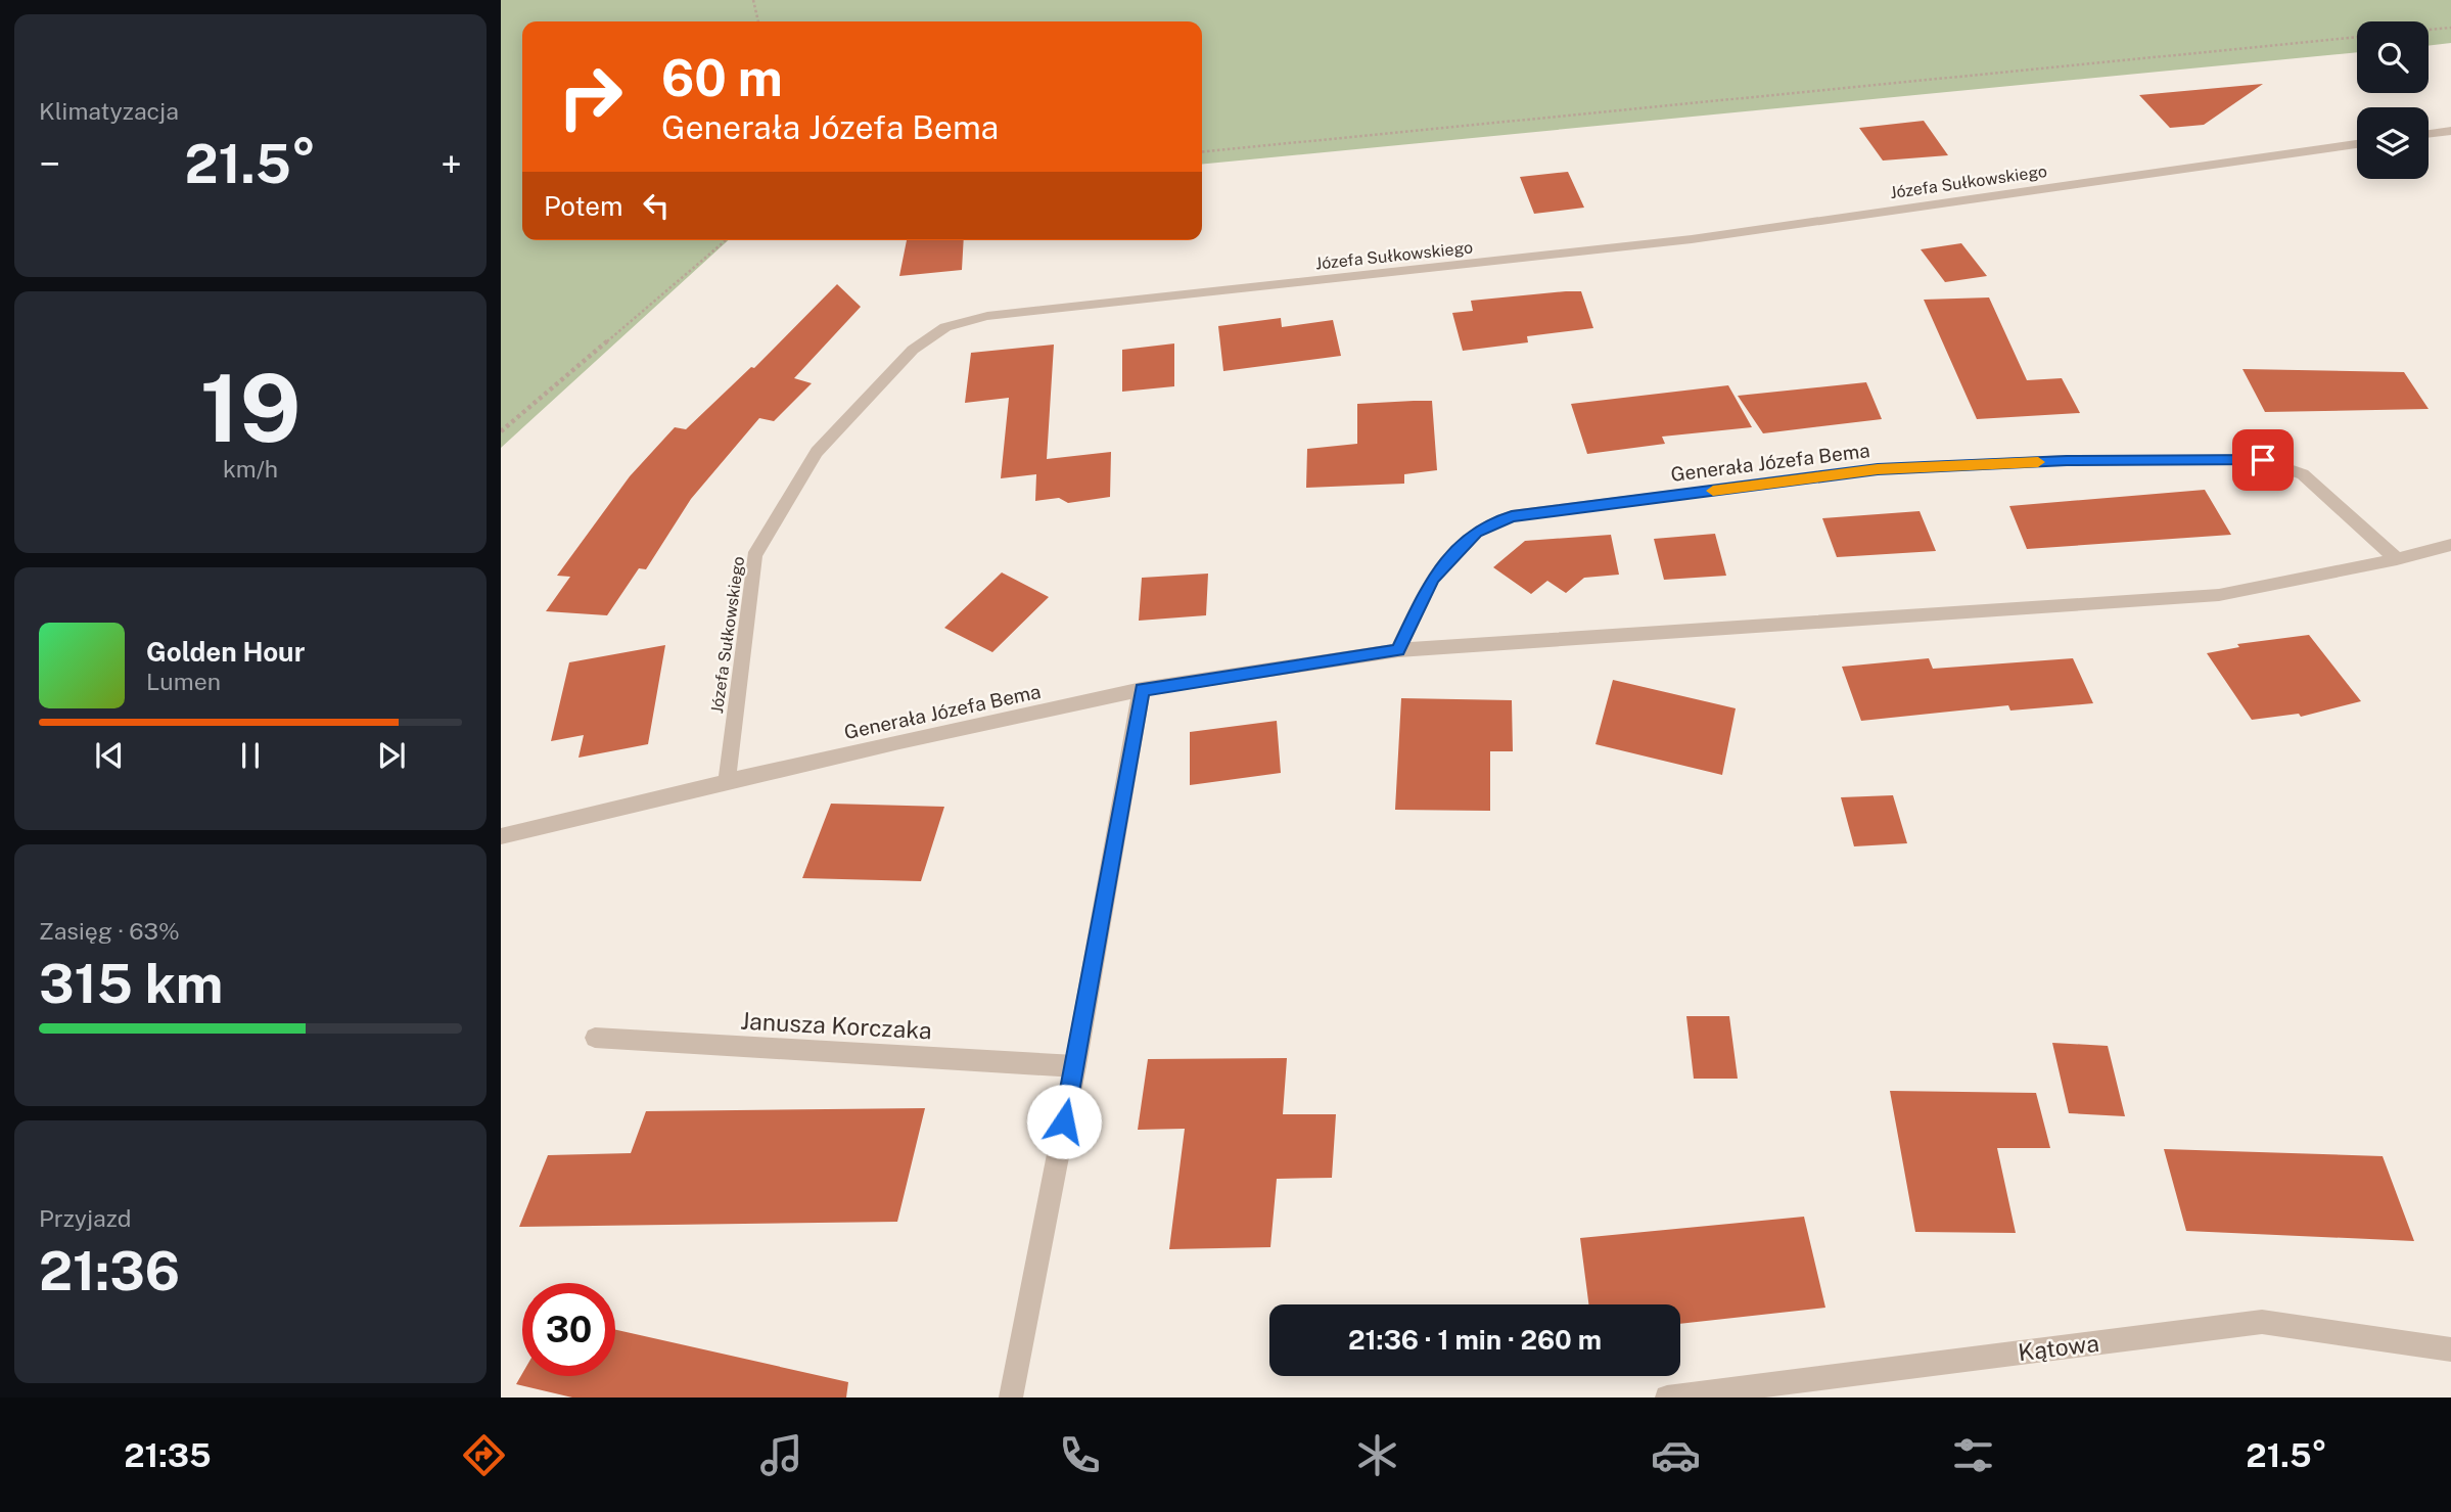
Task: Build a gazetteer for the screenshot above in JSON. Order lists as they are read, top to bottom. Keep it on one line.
{"streets":{"street":["Józefa Sułkowskiego","Generała Józefa Bema","Janusza Korczaka","Kątowa"]},"crossings":[["Józefa Sułkowskiego","Generała Józefa Bema"]],"page":{"tile":["Klimatyzacja",["19","km/h"],["Zasięg · 63%","315 km"],["Przyjazd","21:36"]],"turn":["60 m","Generała Józefa Bema"],"heat":["−","21.5°","+"],"then":"Potem","song":["Golden Hour","Lumen"],"limit":"30","trip":"21:36 · 1 min · 260 m","tabs":["21:35","21.5°"]}}
